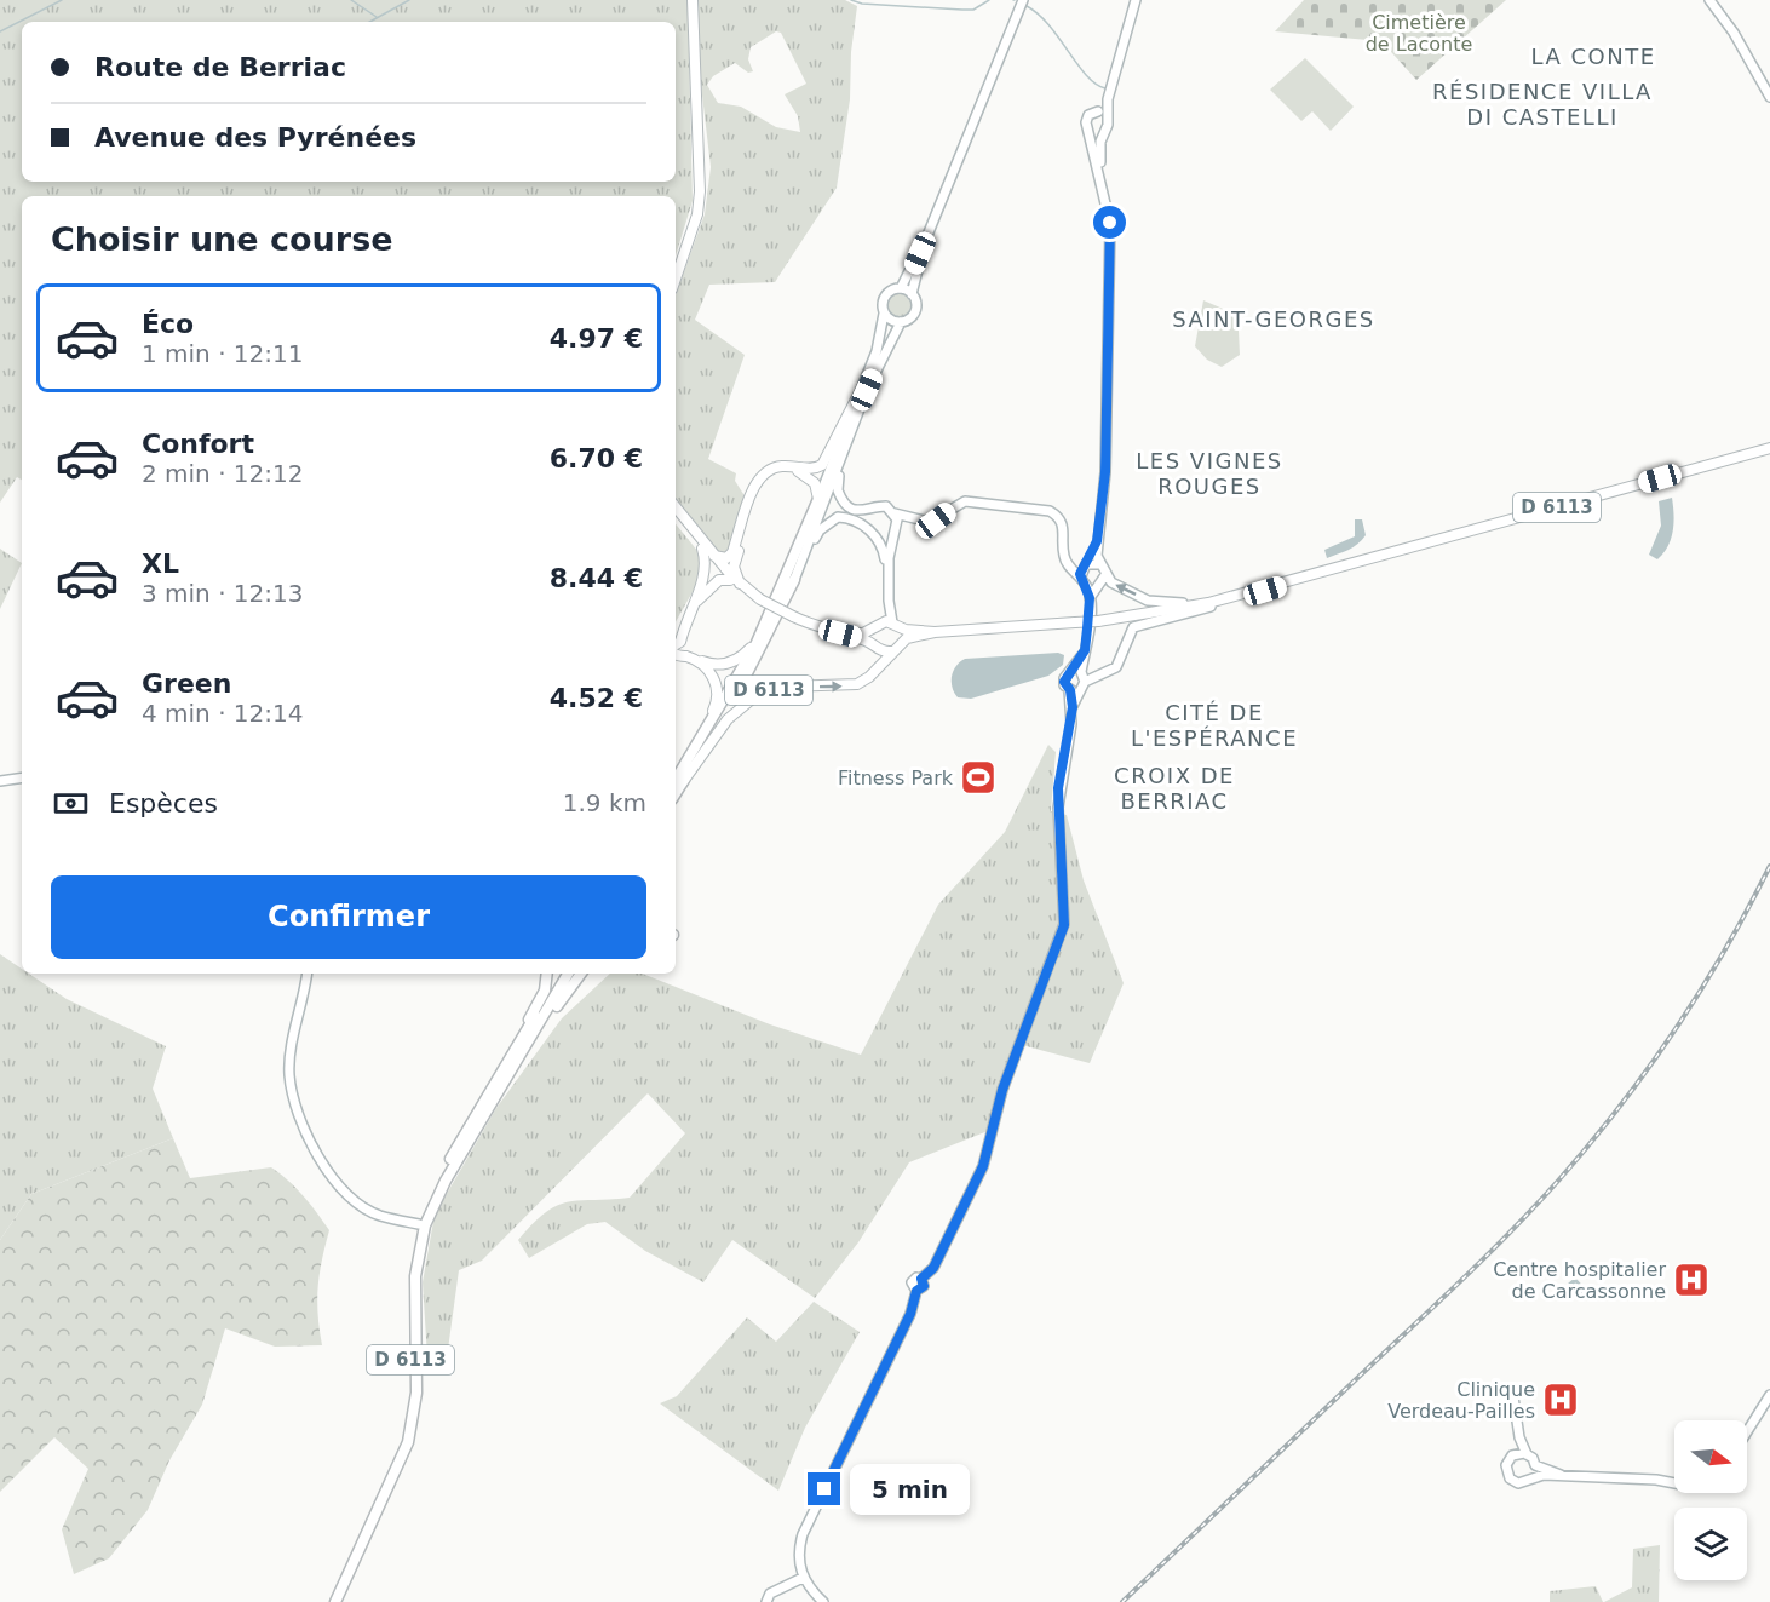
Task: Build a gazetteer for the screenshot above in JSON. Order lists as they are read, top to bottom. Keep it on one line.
{"streets":{"highway":["D 6113"]},"districts":["LA CONTE","RÉSIDENCE VILLA DI CASTELLI","SAINT-GEORGES","LES VIGNES ROUGES","CITÉ DE L'ESPÉRANCE","CROIX DE BERRIAC"],"parks":["Cimetière de Laconte"],"places":{"sports":["Fitness Park"],"hospital":["Centre hospitalier de Carcassonne","Clinique Verdeau-Pailles"]},"north":"right","page":{"banner":["Route de Berriac","Avenue des Pyrénées"],"heading":"Choisir une course","list":[{"name":"Éco","note":"1 min · 12:11","value":"4.97 €"},{"name":"Confort","note":"2 min · 12:12","value":"6.70 €"},{"name":"XL","note":"3 min · 12:13","value":"8.44 €"},{"name":"Green","note":"4 min · 12:14","value":"4.52 €"}],"pay":["Espèces","1.9 km"],"buttons":"Confirmer","bubble":"5 min"}}
